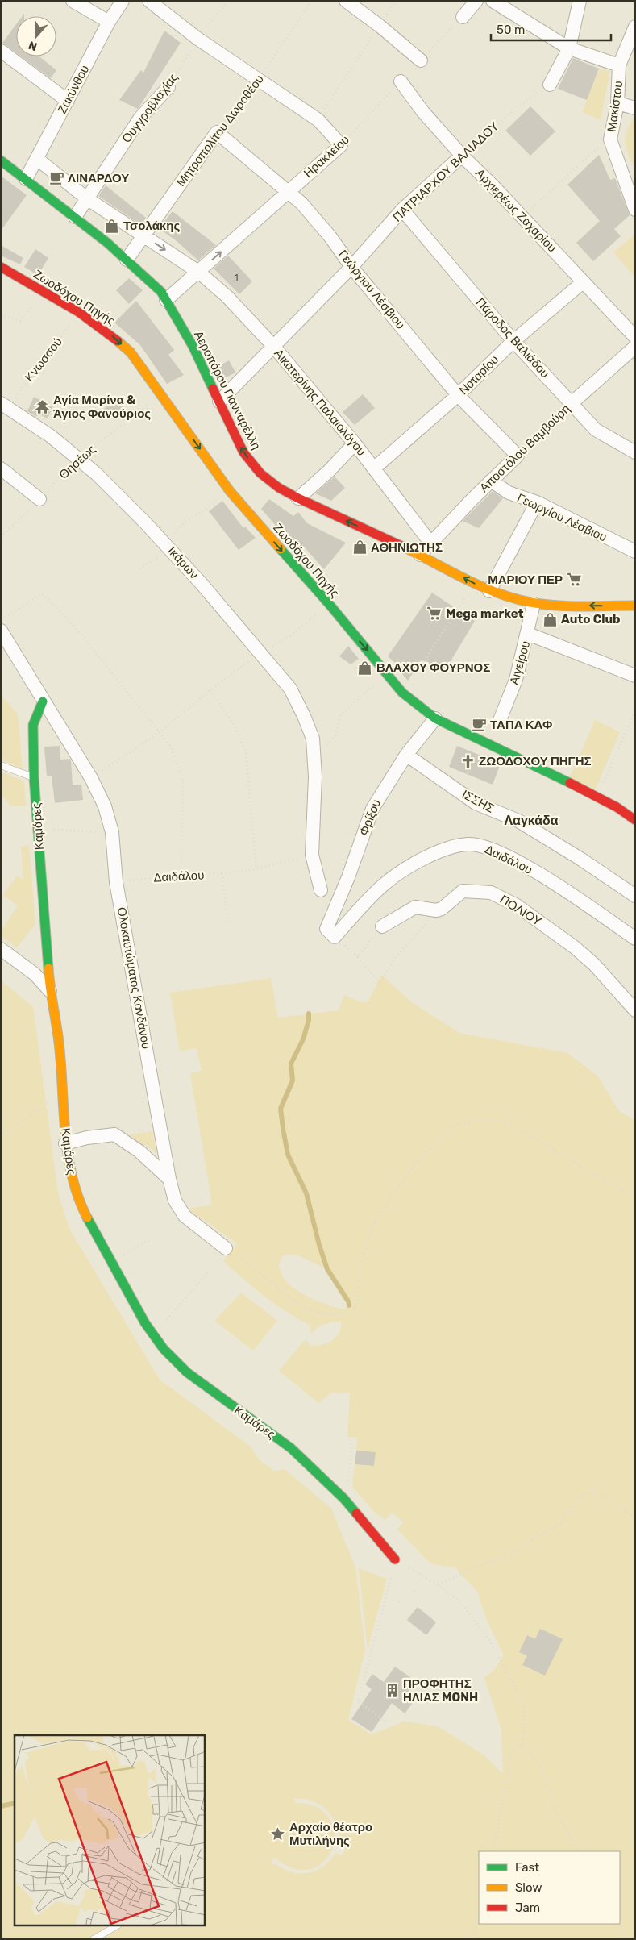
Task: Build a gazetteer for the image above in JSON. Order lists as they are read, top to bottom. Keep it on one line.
{"streets":{"main road":["Ζωοδόχου Πηγής","Αεροπόρου Γιανναρέλλη","Καμάρες"],"street":["Ζακύνθου","Μακίστου","Ουγγροβλαχίας","Μητροπολίτου Δωροθέου","Ηρακλείου","ΠΑΤΡΙΑΡΧΟΥ ΒΑΛΙΑΔΟΥ","Αρχιερέως Ζαχαρίου","Γεώργιου Λέσβιου","Πάροδος Βαλιάδου","Νοταρίου","Αικατερίνης Παλαιολόγου","Αποστόλου Βαμβούρη","Γεωργίου Λέσβιου","Ικάρων","Αιγείρου","ΙΣΣΗΣ","Φρίξου","Δαιδάλου","ΠΟΛΙΟΥ","Ολοκαυτώματος Κανδάνου"],"path":["Κνωσσού","Θησέως"]},"crossings":[["Ζακύνθου","Αεροπόρου Γιανναρέλλη"],["Ζακύνθου","Αικατερίνης Παλαιολόγου"],["Ουγγροβλαχίας","Αεροπόρου Γιανναρέλλη"],["Ουγγροβλαχίας","Αικατερίνης Παλαιολόγου"],["Μητροπολίτου Δωροθέου","Γεώργιου Λέσβιου"],["Μητροπολίτου Δωροθέου","Αεροπόρου Γιανναρέλλη"],["Μητροπολίτου Δωροθέου","Αικατερίνης Παλαιολόγου"],["Ηρακλείου","Αρχιερέως Ζαχαρίου"],["Ηρακλείου","Γεώργιου Λέσβιου"],["Ηρακλείου","Αεροπόρου Γιανναρέλλη"],["Ηρακλείου","Αικατερίνης Παλαιολόγου"],["ΠΑΤΡΙΑΡΧΟΥ ΒΑΛΙΑΔΟΥ","Αρχιερέως Ζαχαρίου"],["ΠΑΤΡΙΑΡΧΟΥ ΒΑΛΙΑΔΟΥ","Γεώργιου Λέσβιου"],["ΠΑΤΡΙΑΡΧΟΥ ΒΑΛΙΑΔΟΥ","Πάροδος Βαλιάδου"],["ΠΑΤΡΙΑΡΧΟΥ ΒΑΛΙΑΔΟΥ","Αεροπόρου Γιανναρέλλη"],["ΠΑΤΡΙΑΡΧΟΥ ΒΑΛΙΑΔΟΥ","Αικατερίνης Παλαιολόγου"],["Αρχιερέως Ζαχαρίου","Νοταρίου"],["Γεώργιου Λέσβιου","Νοταρίου"],["Γεώργιου Λέσβιου","Αποστόλου Βαμβούρη"],["Ζωοδόχου Πηγής","Κνωσσού"],["Ζωοδόχου Πηγής","Θησέως"],["Ζωοδόχου Πηγής","Φρίξου"],["Πάροδος Βαλιάδου","Νοταρίου"],["Πάροδος Βαλιάδου","Αποστόλου Βαμβούρη"],["Κνωσσού","Ικάρων"],["Νοταρίου","Αικατερίνης Παλαιολόγου"],["Αεροπόρου Γιανναρέλλη","Αποστόλου Βαμβούρη"],["Αεροπόρου Γιανναρέλλη","Αιγείρου"],["Αικατερίνης Παλαιολόγου","Αποστόλου Βαμβούρη"],["Αποστόλου Βαμβούρη","Γεωργίου Λέσβιου"],["Θησέως","Ικάρων"],["ΙΣΣΗΣ","Φρίξου"],["Φρίξου","Δαιδάλου"],["Καμάρες","Ολοκαυτώματος Κανδάνου"],["Δαιδάλου","Ολοκαυτώματος Κανδάνου"]],"one_way":["Ηρακλείου","Ζωοδόχου Πηγής","Αεροπόρου Γιανναρέλλη"],"districts":["Λαγκάδα"],"places":{"cafe":["ΛΙΝΑΡΔΟΥ","ΤΑΠΑ ΚΑΦ"],"shop":["Τσολάκης","ΑΘΗΝΙΩΤΗΣ","Auto Club","ΒΛΑΧΟΥ ΦΟΥΡΝΟΣ"],"temple":["Αγία Μαρίνα & Άγιος Φανούριος"],"supermarket":["ΜΑΡΙΟΥ ΠΕΡ","Mega market"],"church":["ΖΩΟΔΟΧΟΥ ΠΗΓΗΣ"],"building":["ΠΡΟΦΗΤΗΣ ΗΛΙΑΣ MONH"],"place":["Αρχαίο θέατρο Μυτιλήνης"]},"house_numbers":["1"],"legend":["Fast","Slow","Jam"],"scale_bar":"50 m","north":"bottom"}
